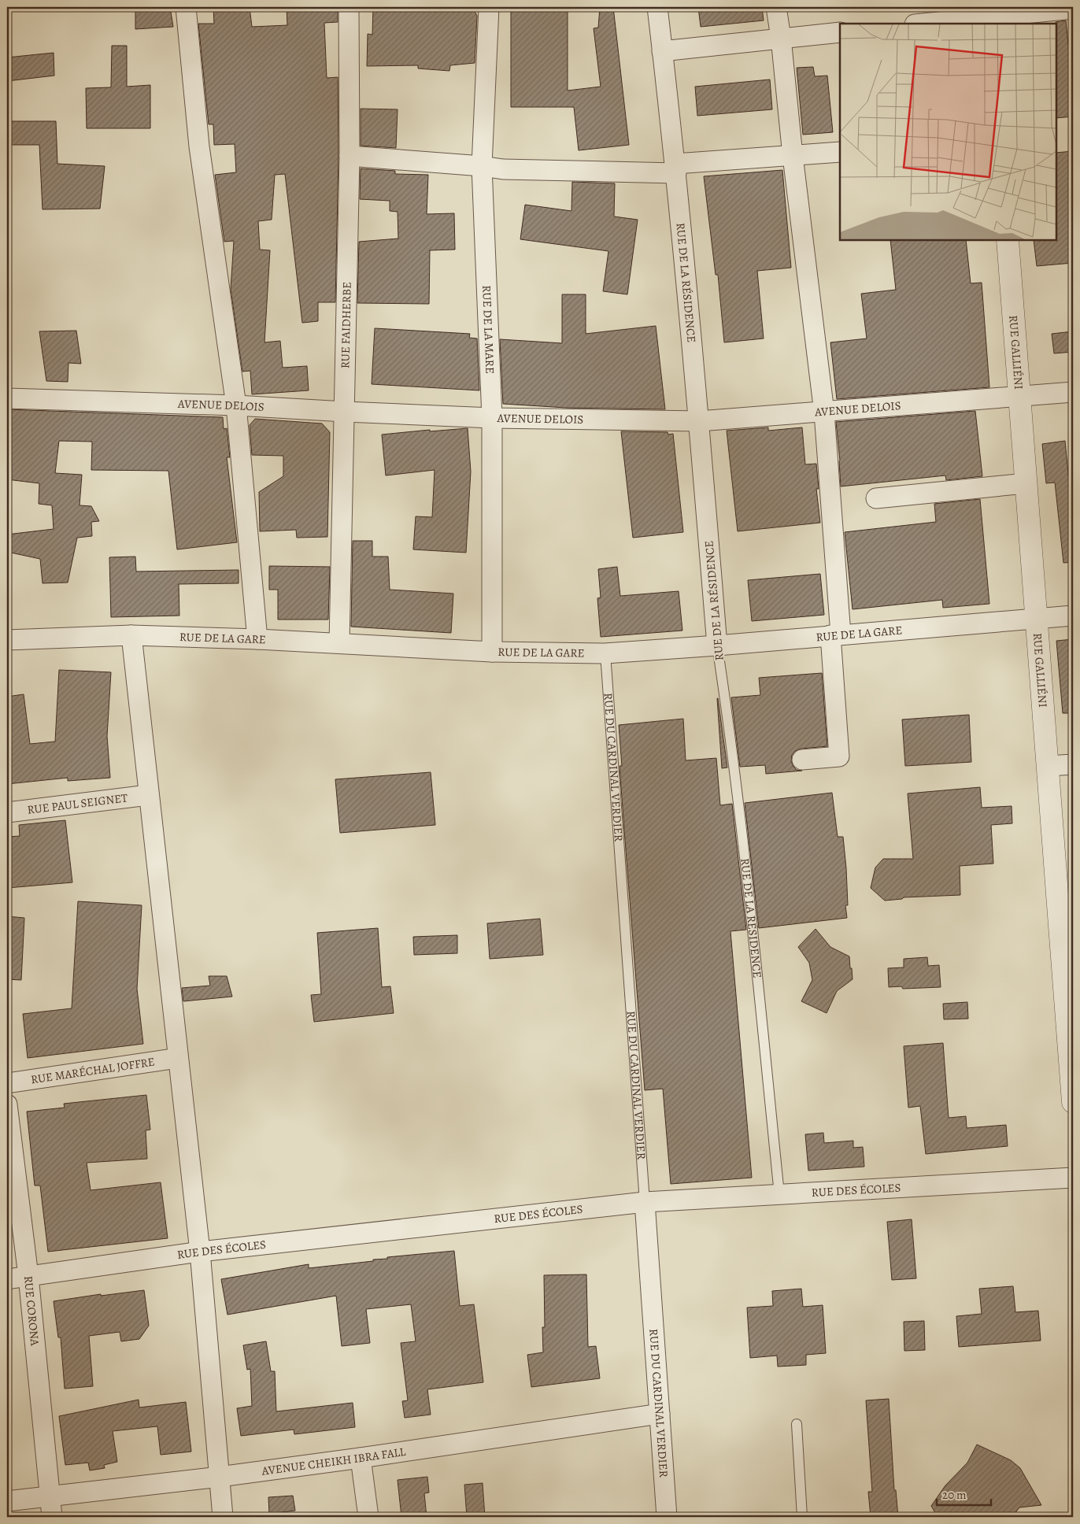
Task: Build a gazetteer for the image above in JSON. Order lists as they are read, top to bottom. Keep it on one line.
{"streets":{"street":["RUE DE LA RÉSIDENCE","RUE FAIDHERBE","RUE DE LA MARE","RUE GALLIÉNI","AVENUE DELOIS","RUE DE LA GARE","RUE DU CARDINAL VERDIER","RUE PAUL SEIGNET","RUE MARÉCHAL JOFFRE","RUE DES ÉCOLES","RUE CORONA","AVENUE CHEIKH IBRA FALL"]},"crossings":[["RUE DE LA RÉSIDENCE","AVENUE DELOIS"],["RUE DE LA RÉSIDENCE","RUE DE LA GARE"],["RUE DE LA RÉSIDENCE","RUE DES ÉCOLES"],["RUE FAIDHERBE","AVENUE DELOIS"],["RUE FAIDHERBE","RUE DE LA GARE"],["RUE DE LA MARE","AVENUE DELOIS"],["RUE DE LA MARE","RUE DE LA GARE"],["RUE GALLIÉNI","AVENUE DELOIS"],["RUE GALLIÉNI","RUE DE LA GARE"],["RUE DE LA GARE","RUE DU CARDINAL VERDIER"],["RUE DU CARDINAL VERDIER","RUE DES ÉCOLES"],["RUE DU CARDINAL VERDIER","AVENUE CHEIKH IBRA FALL"],["RUE DES ÉCOLES","RUE CORONA"],["RUE CORONA","AVENUE CHEIKH IBRA FALL"]],"scale_bar":"20 m"}
